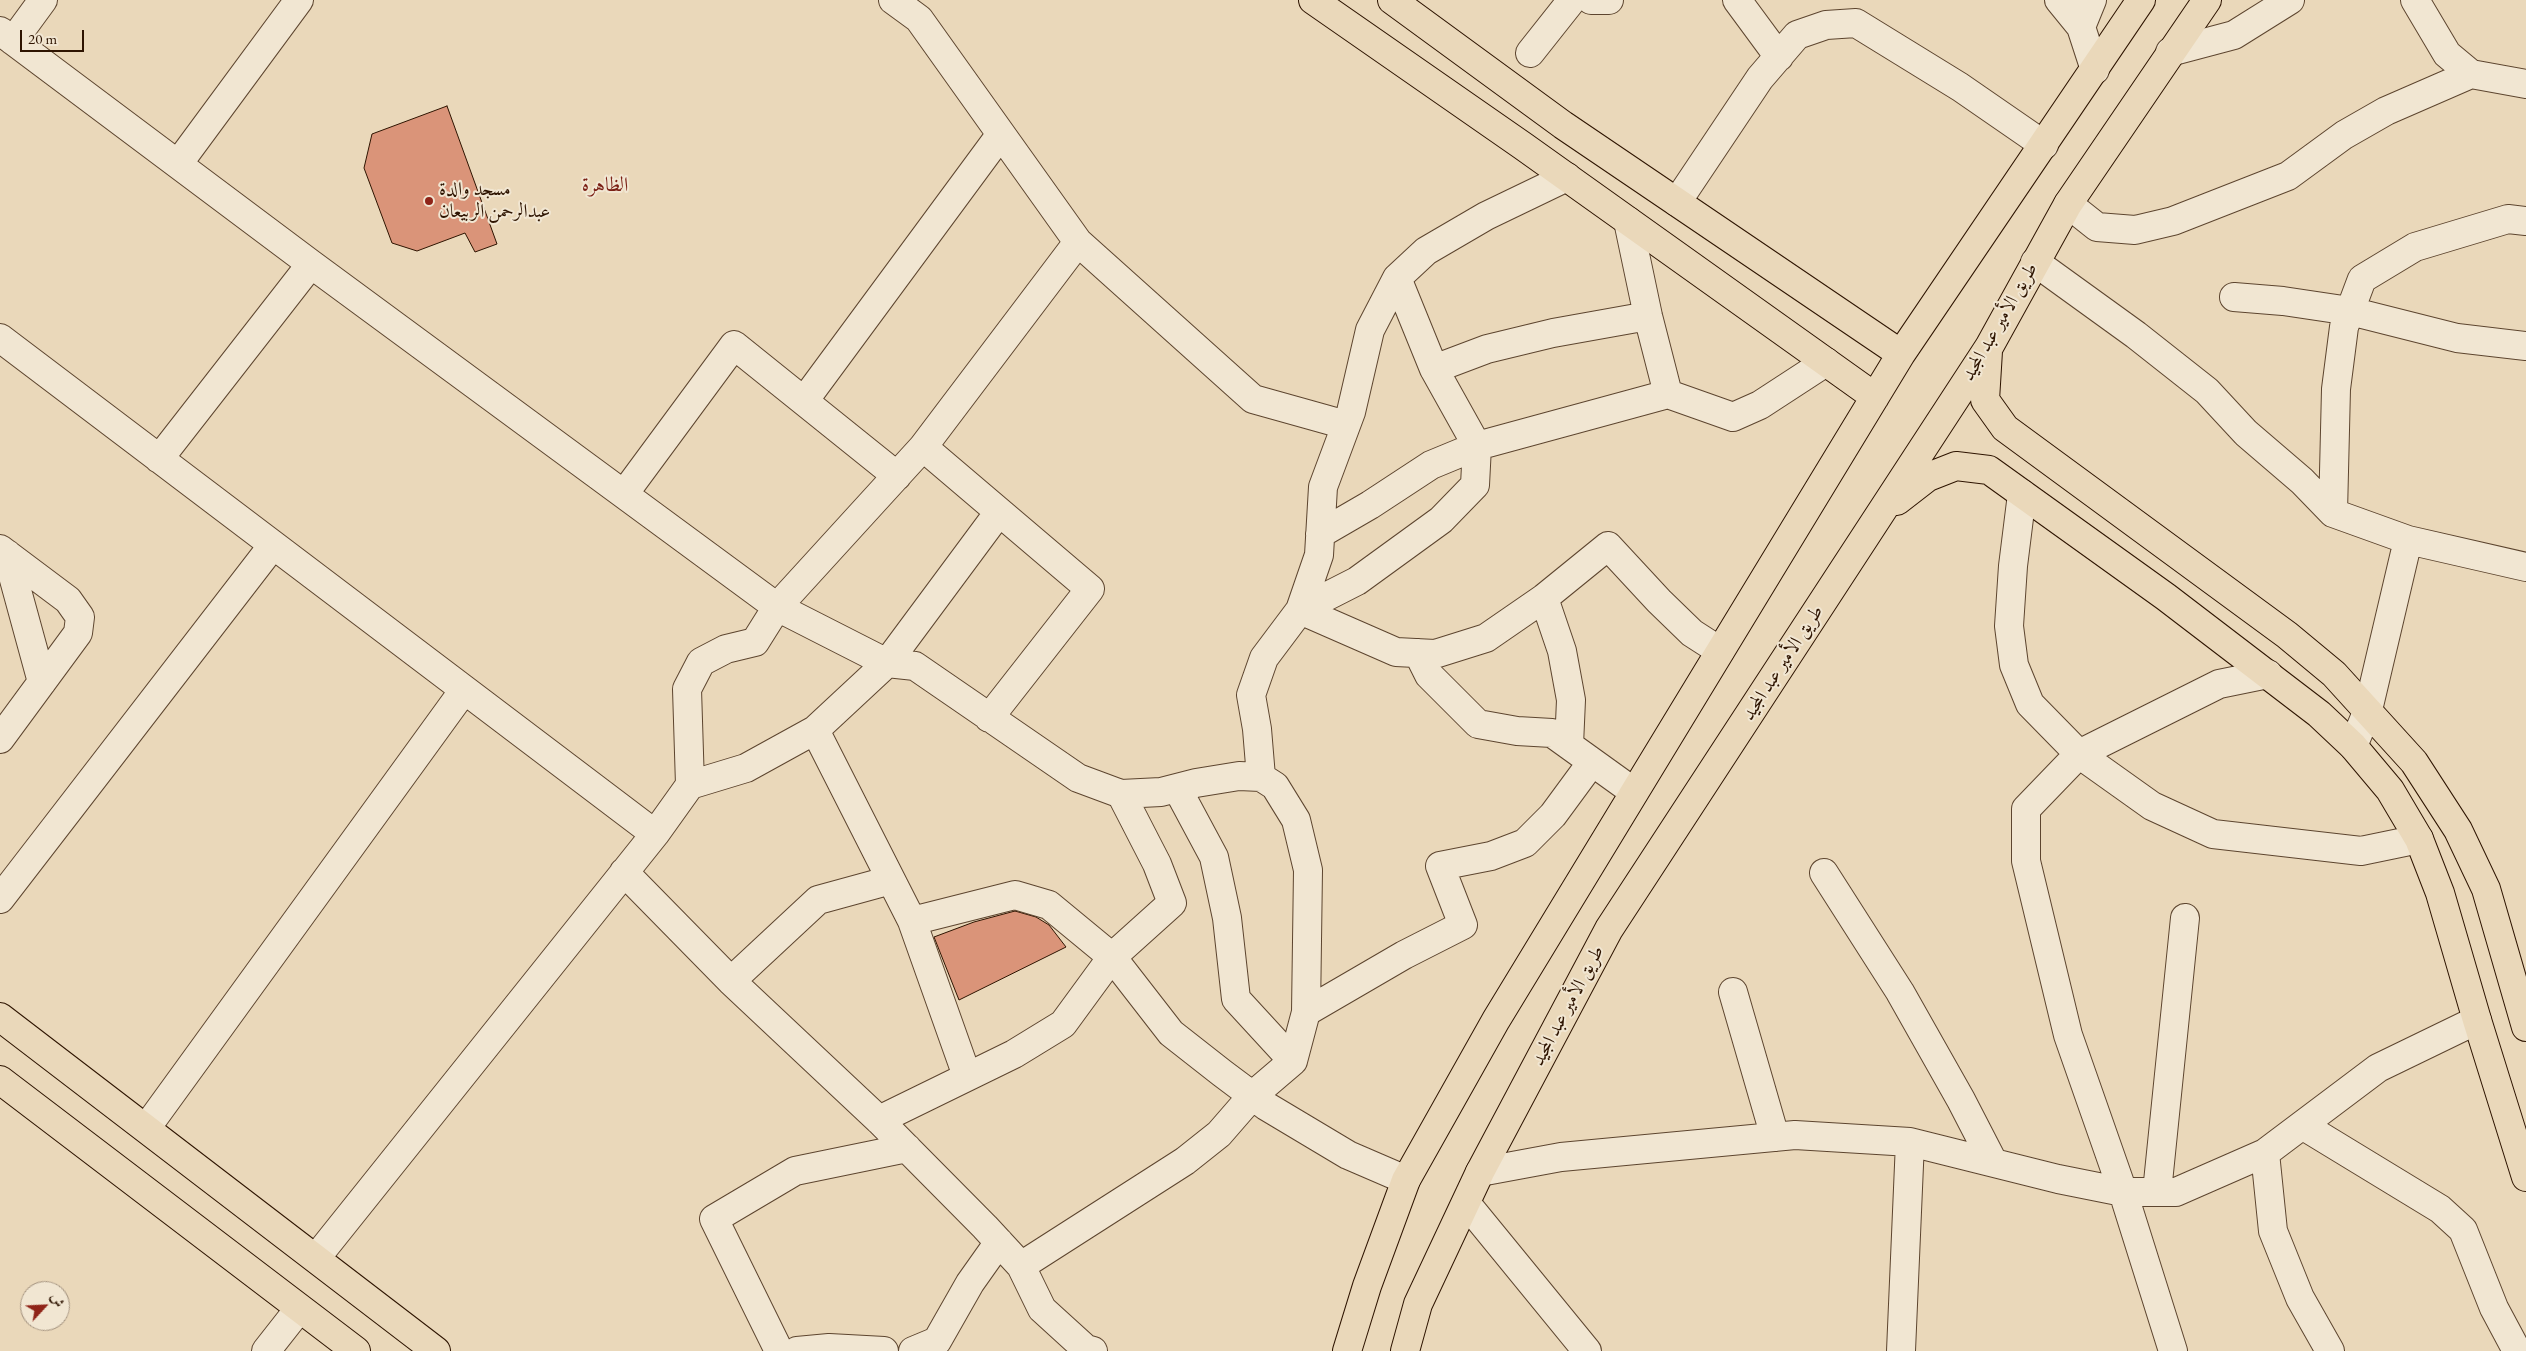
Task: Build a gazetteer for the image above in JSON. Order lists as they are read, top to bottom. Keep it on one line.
{"streets":{"main road":["طريق الأمير عبد المجيد"]},"districts":["الظاهرة"],"places":["مسجد والدة عبدالرحمن الربيعان"],"scale_bar":"20 m","north":"top right"}
